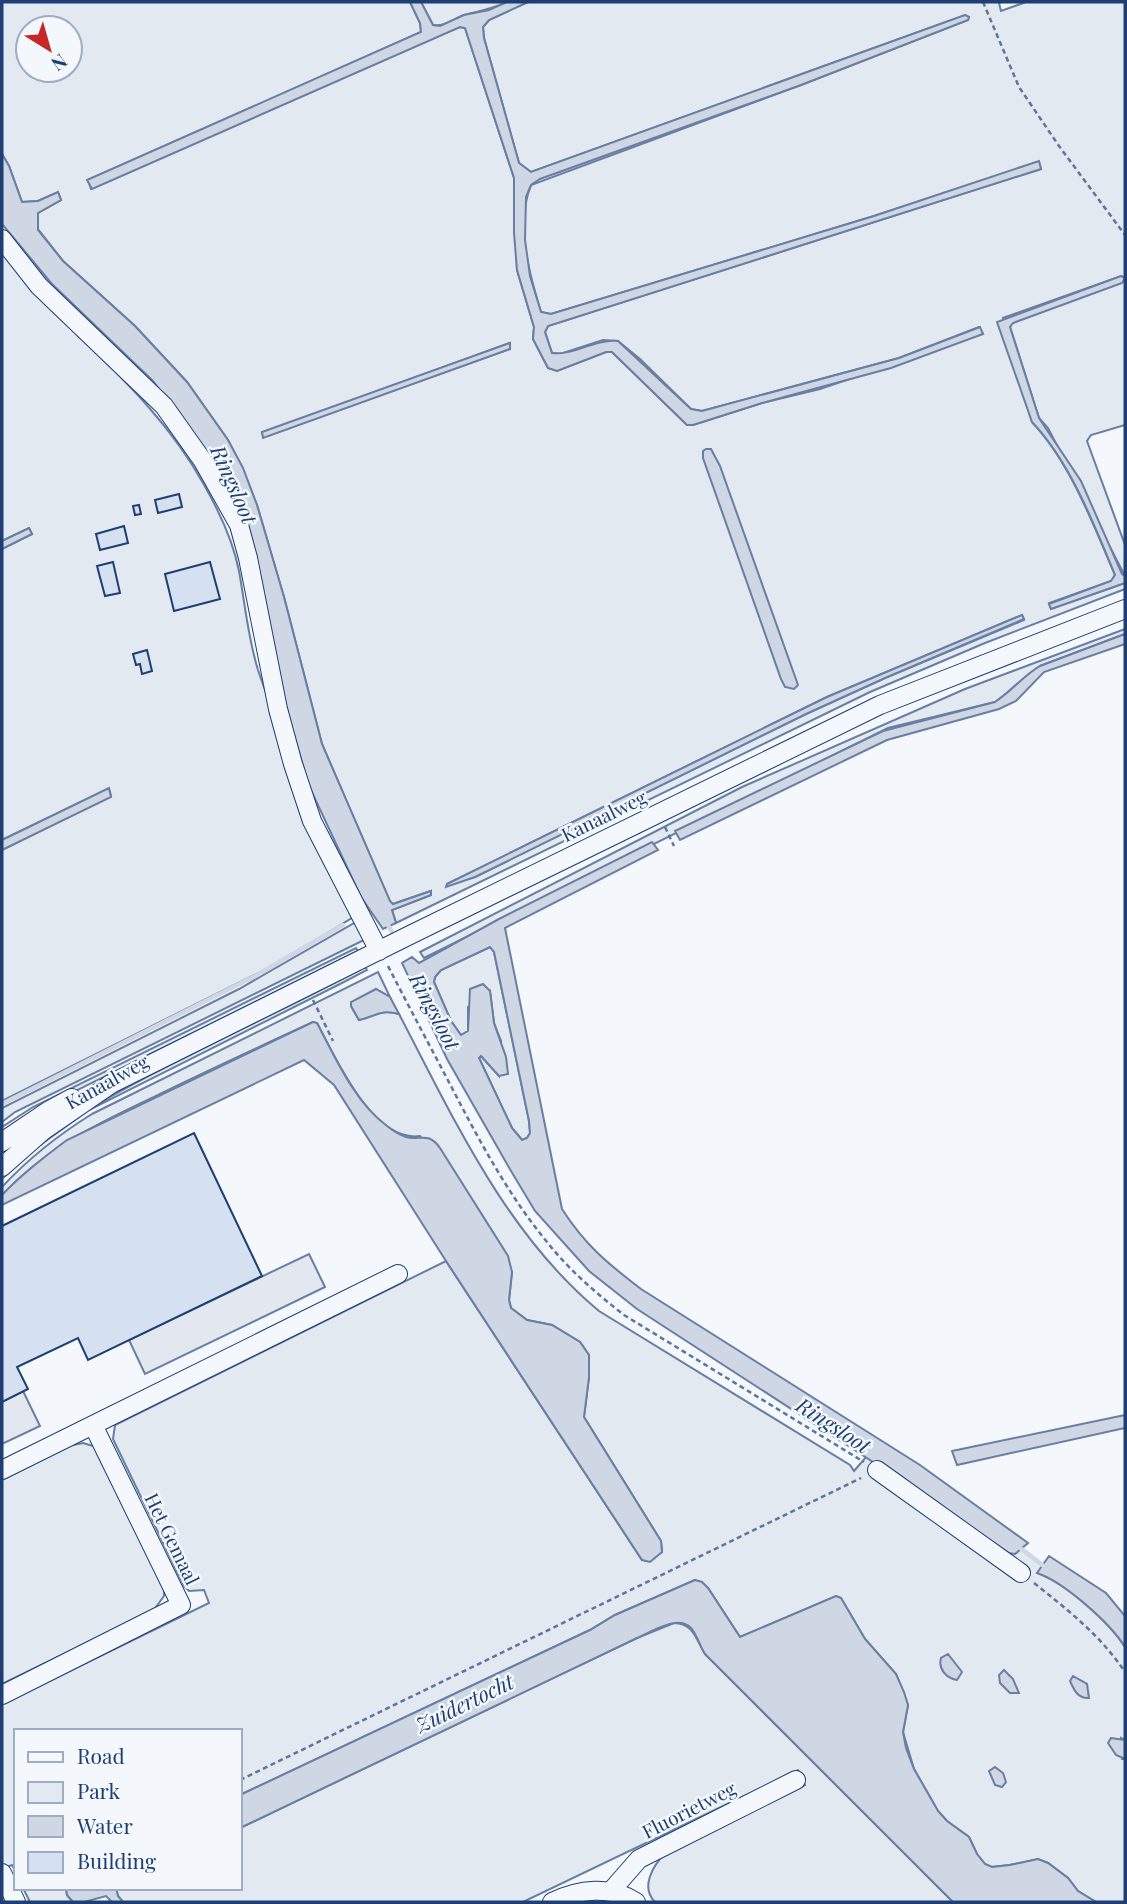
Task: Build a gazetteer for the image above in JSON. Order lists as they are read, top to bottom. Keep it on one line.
{"streets":{"street":["Kanaalweg","Het Gemaal","Fluorietweg"]},"water":["Ringsloot","Zuidertocht"],"legend":["Road","Park","Water","Building"],"north":"bottom right"}
